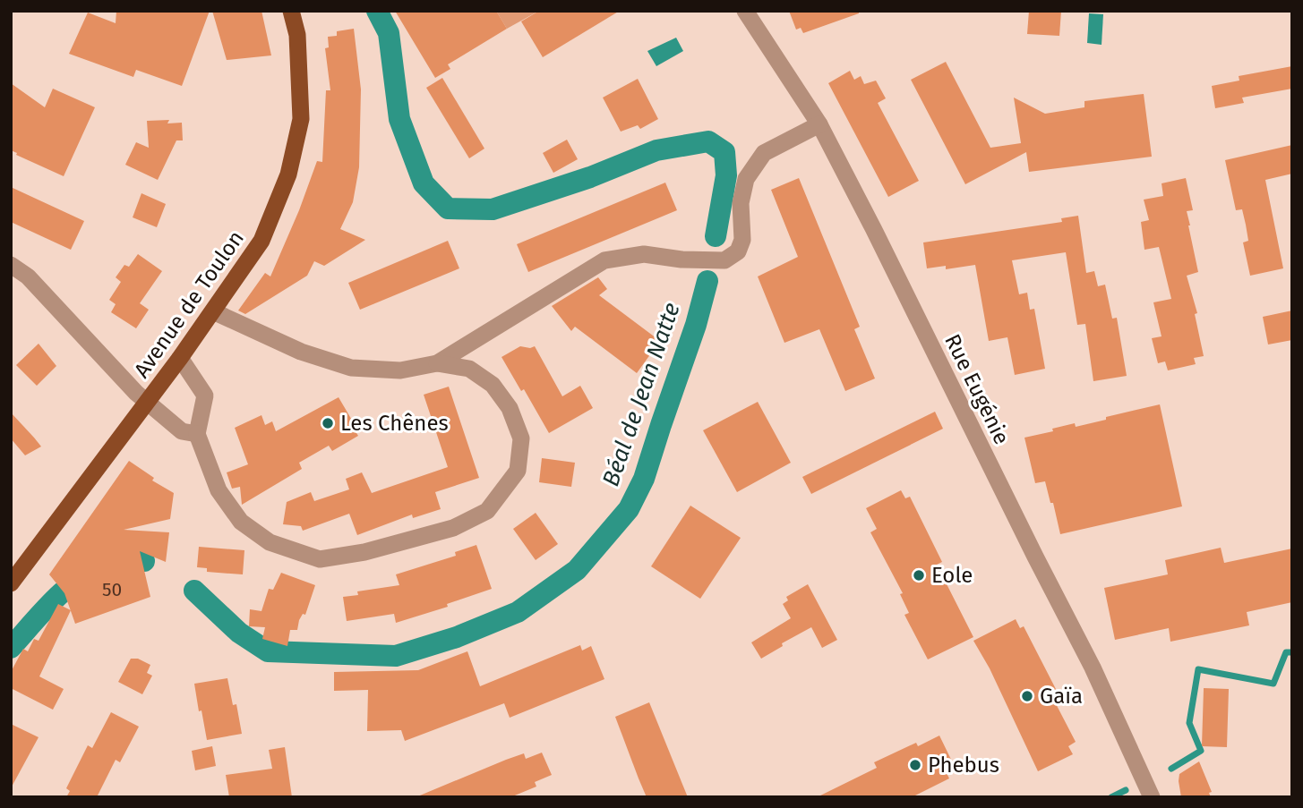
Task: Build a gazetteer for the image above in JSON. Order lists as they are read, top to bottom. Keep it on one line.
{"streets":{"main road":["Avenue de Toulon"],"street":["Rue Eugénie"]},"water":["Béal de Jean Natte"],"places":["Les Chênes","Eole","Gaïa","Phebus"],"house_numbers":["50"]}
